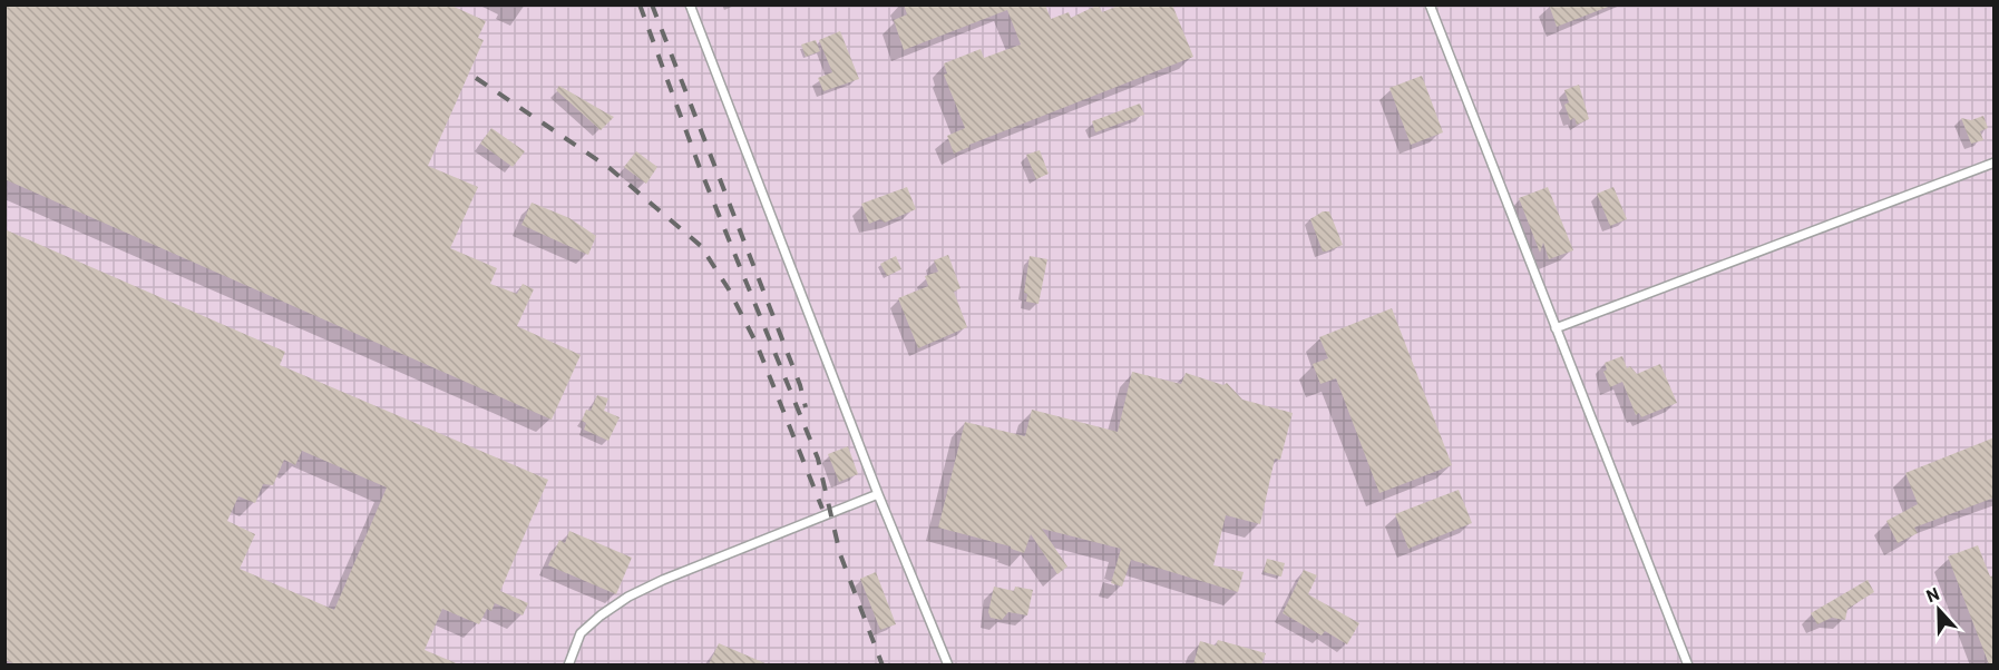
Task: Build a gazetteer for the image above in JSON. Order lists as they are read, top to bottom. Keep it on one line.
{"north":"top"}
